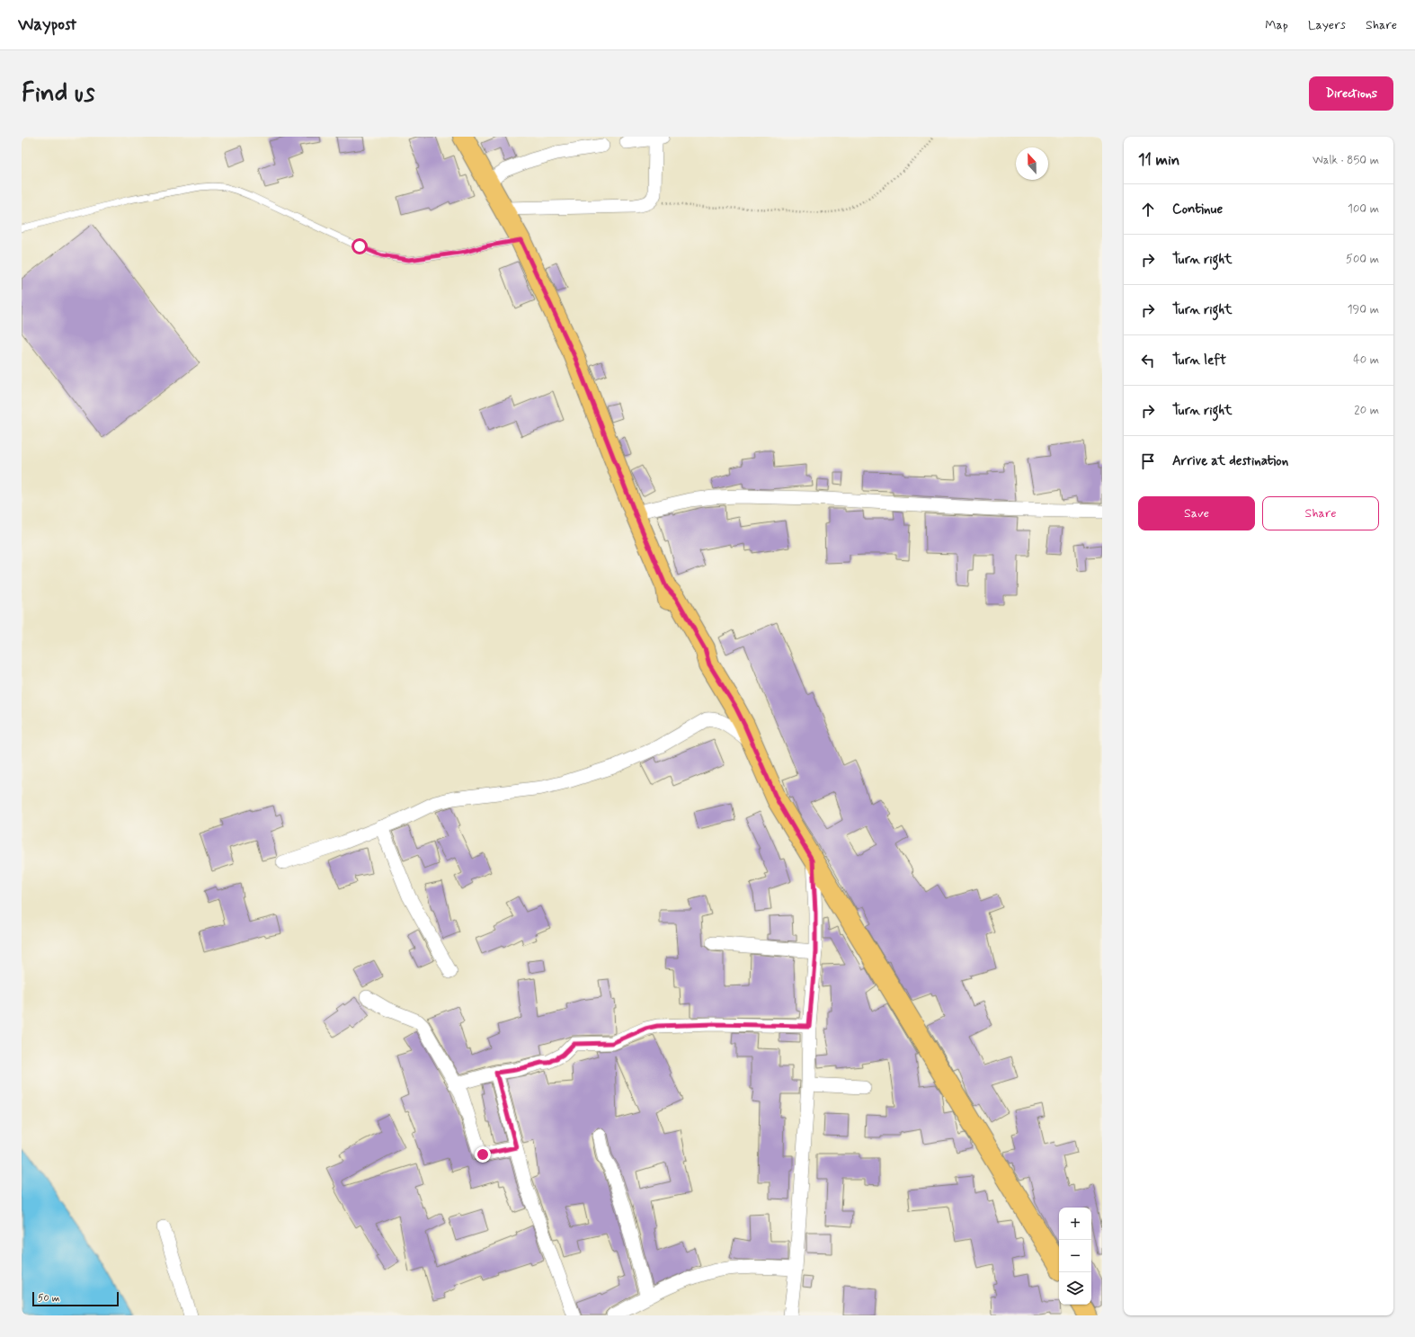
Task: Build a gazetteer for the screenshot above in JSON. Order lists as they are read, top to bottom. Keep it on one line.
{"scale_bar":"50 m","north":"top","page":{"header":"Waypost","nav":["Map","Layers","Share"],"buttons":["Directions",["Save","Share"]],"title":"Find us","heading":["11 min","Walk · 850 m"],"list":[["Continue","100 m"],["Turn right","500 m"],["Turn right","190 m"],["Turn left","40 m"],["Turn right","20 m"],"Arrive at destination"],"map_buttons":["+","−"],"scale":"50 m"}}
